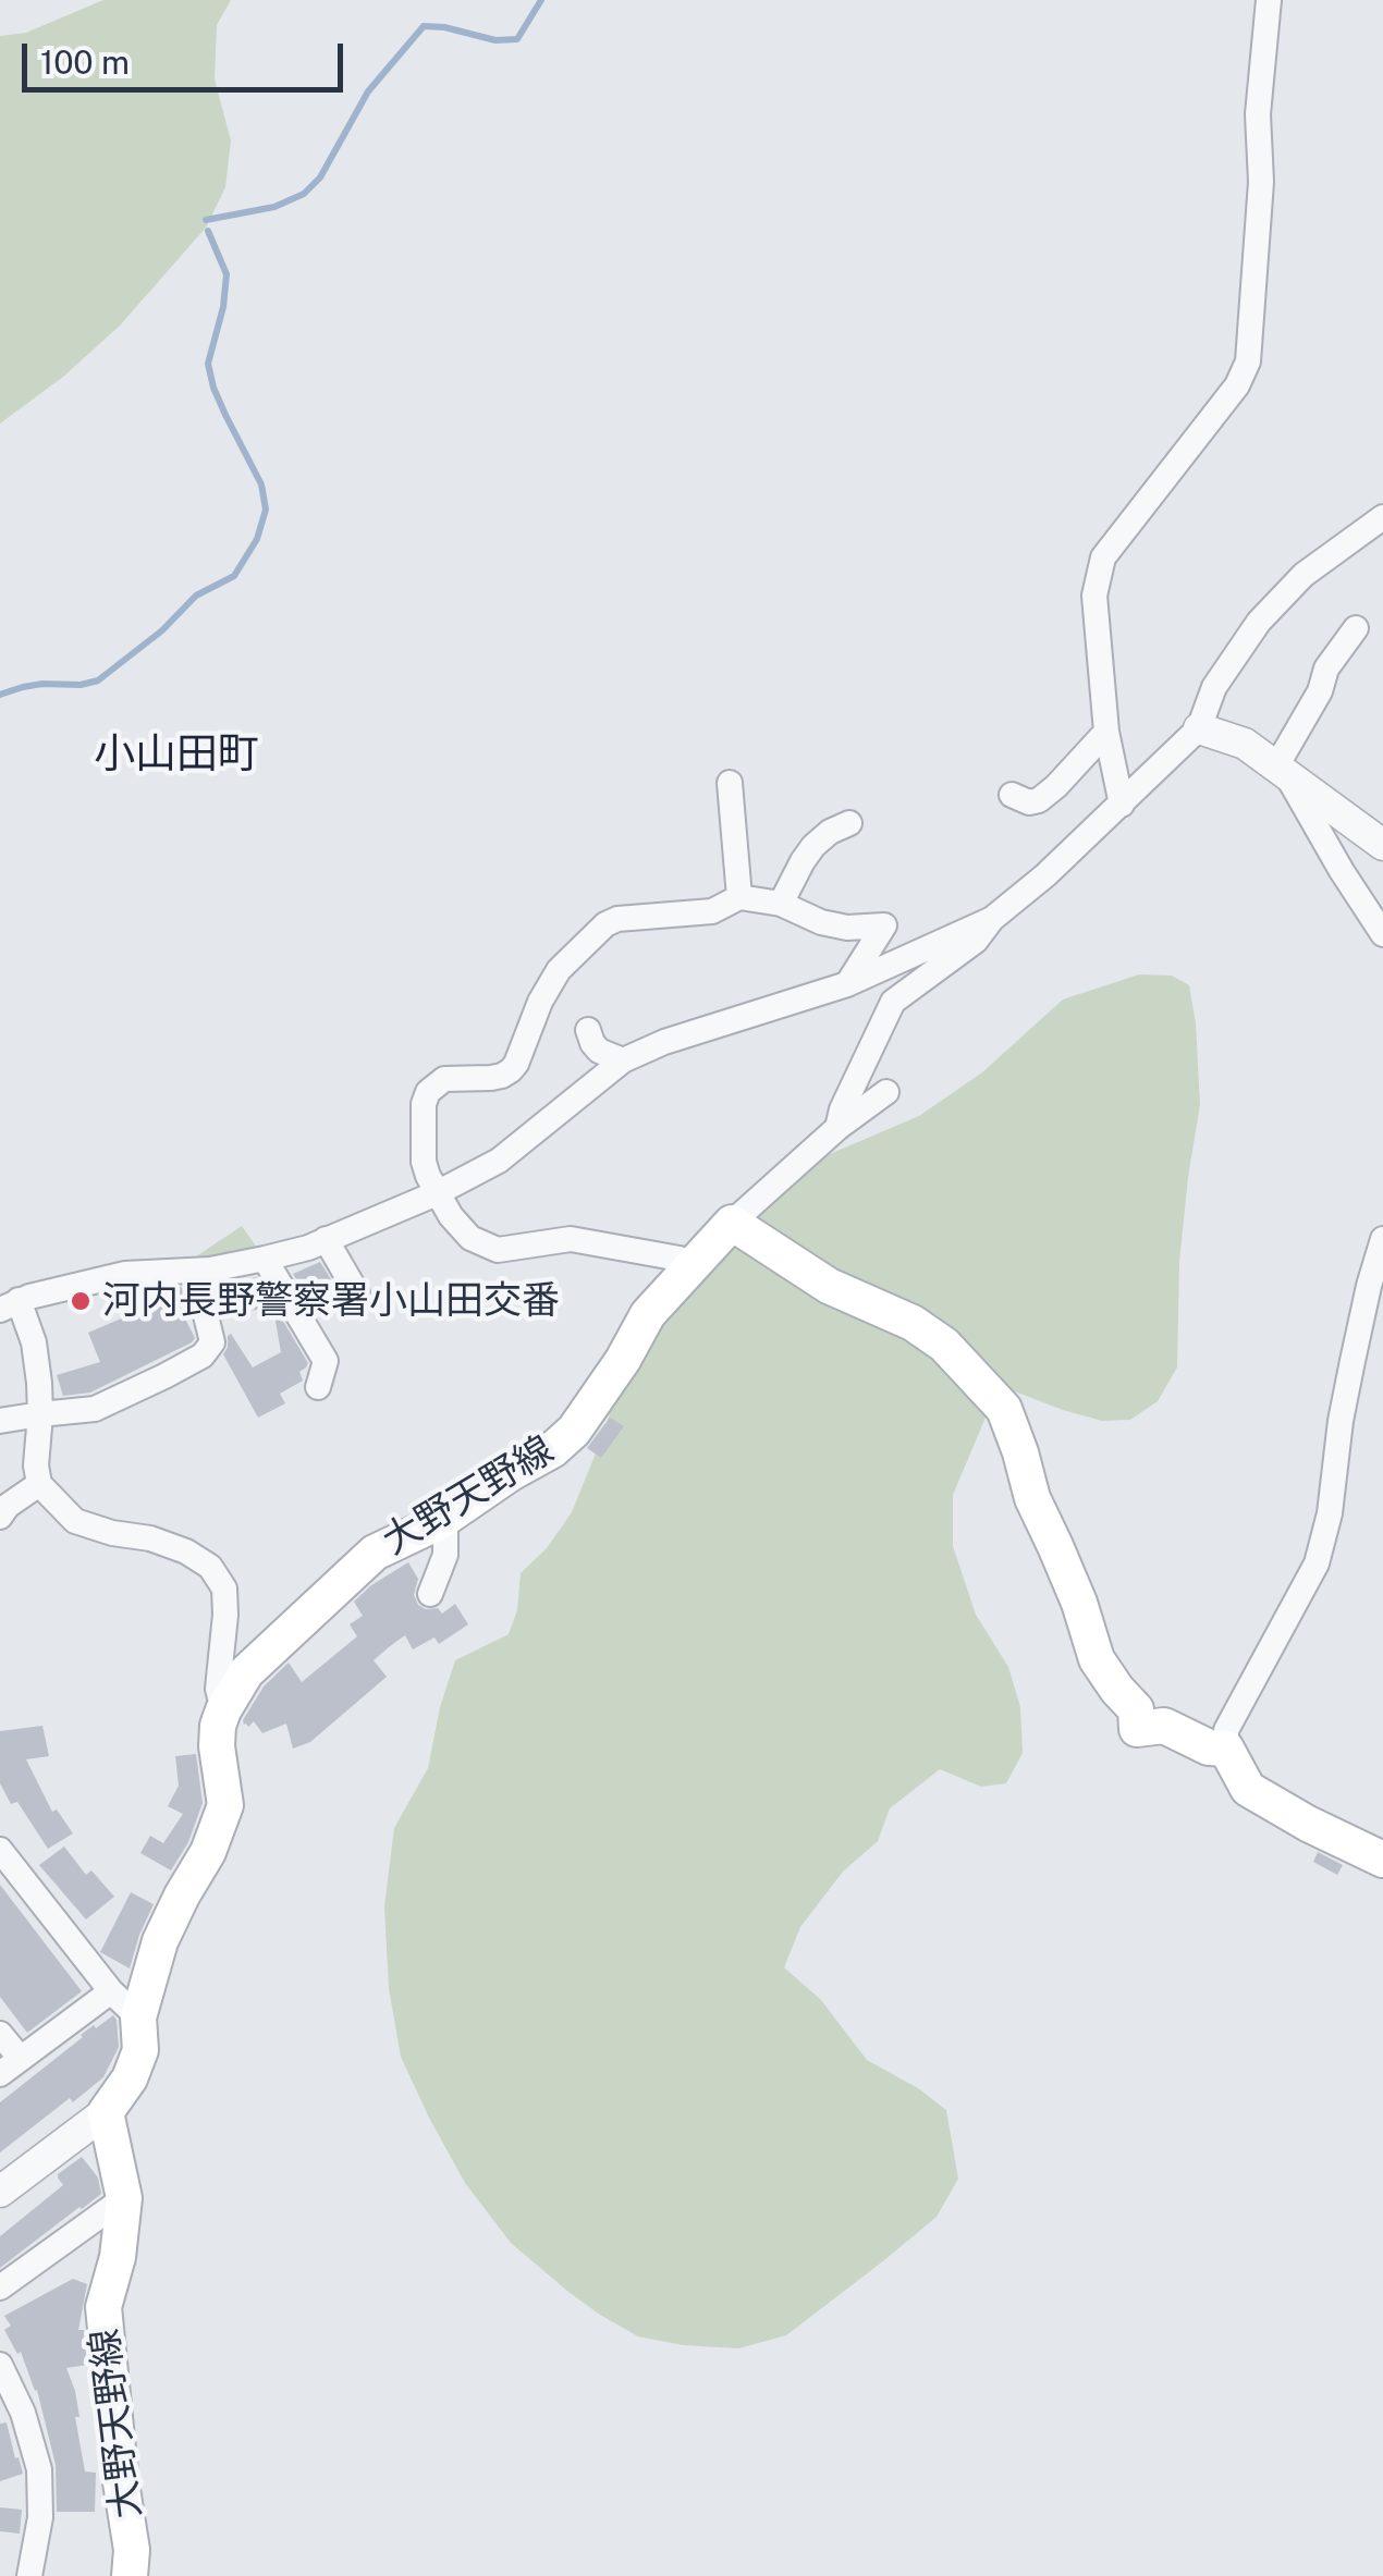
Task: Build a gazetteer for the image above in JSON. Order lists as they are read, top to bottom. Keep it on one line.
{"streets":{"main road":["大野天野線"]},"districts":["小山田町"],"places":["河内長野警察署小山田交番"],"scale_bar":"100 m"}
